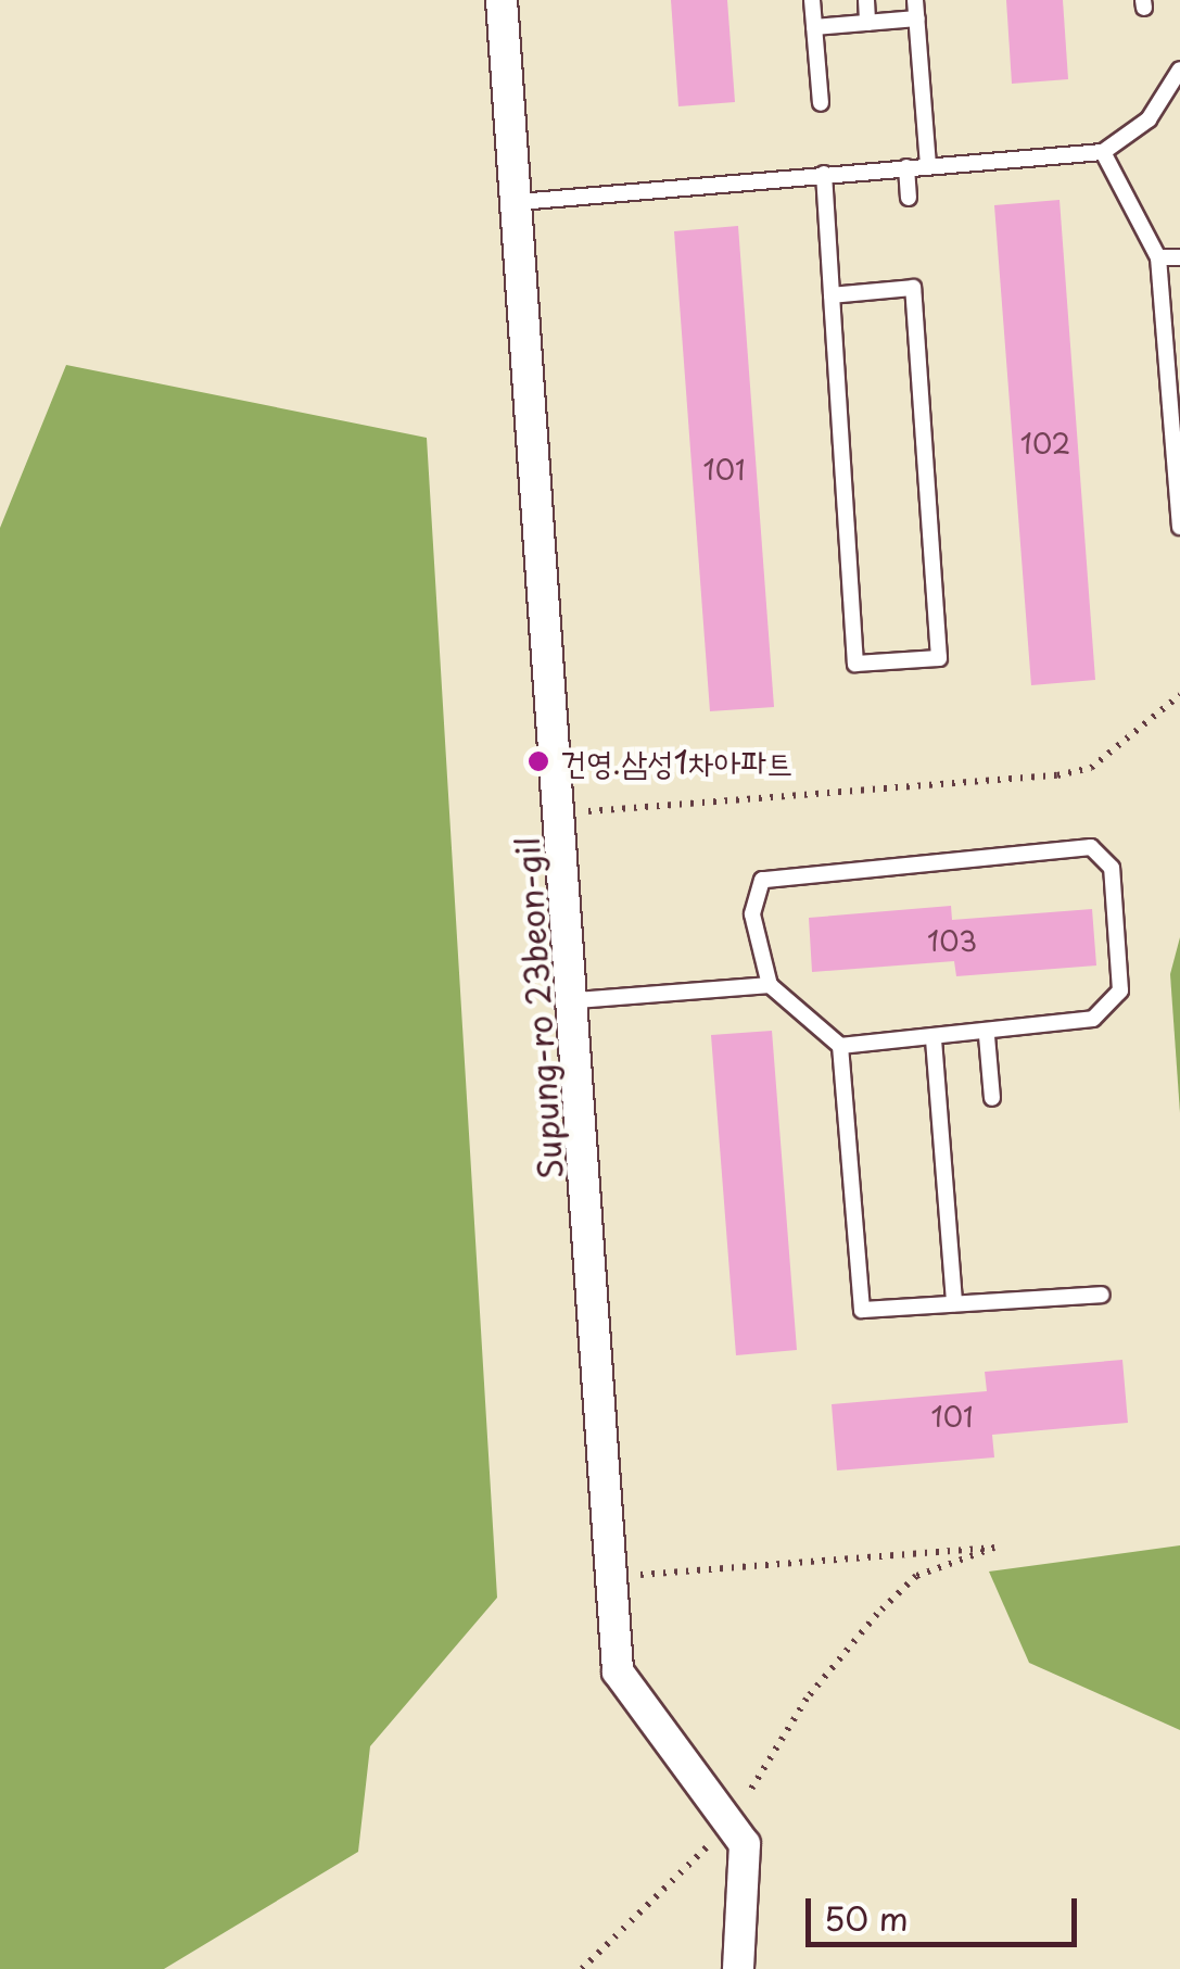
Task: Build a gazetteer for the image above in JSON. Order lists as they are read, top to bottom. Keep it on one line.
{"streets":{"street":["Supung-ro 23beon-gil"]},"places":["건영.삼성1차아파트"],"house_numbers":["102","101","103","101"],"scale_bar":"50 m"}
